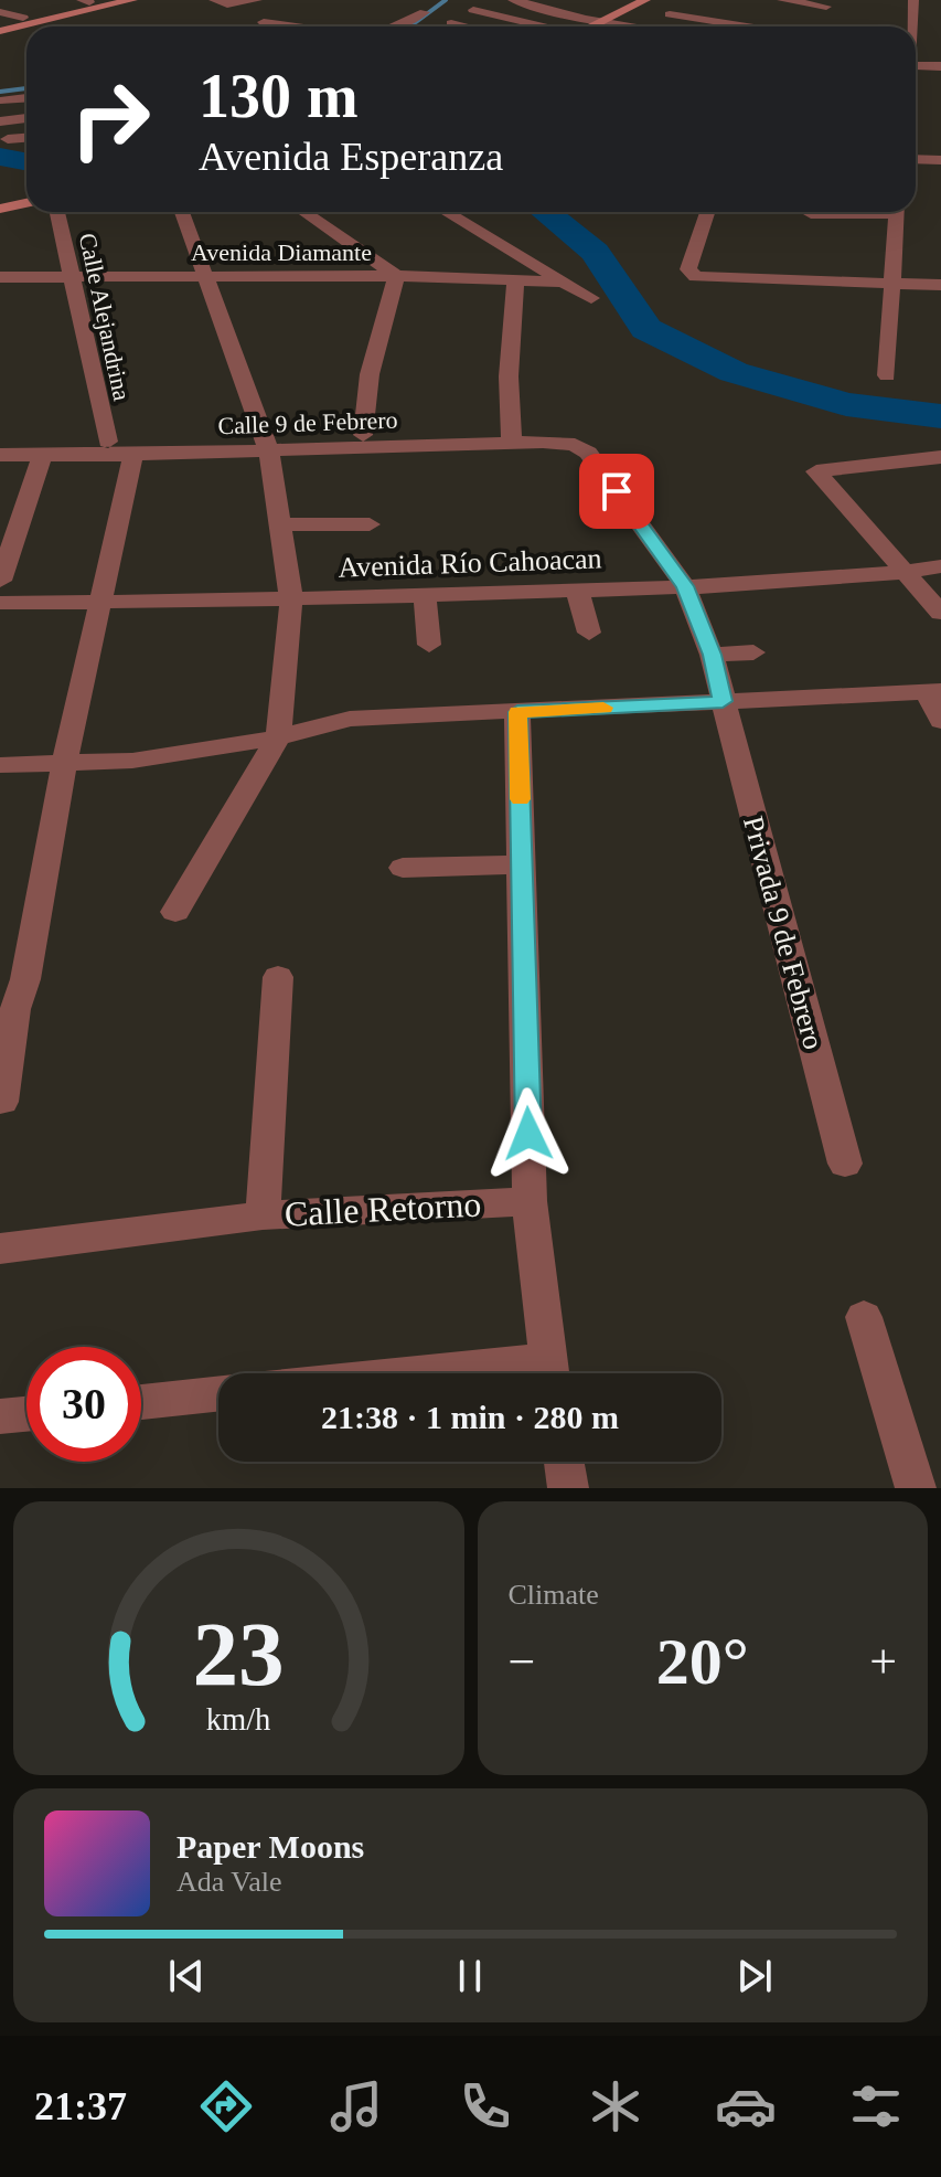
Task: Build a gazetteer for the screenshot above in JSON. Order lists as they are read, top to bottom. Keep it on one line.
{"streets":{"street":["Avenida Diamante","Calle Alejandrina","Calle 9 de Febrero","Avenida Río Cahoacan","Privada 9 de Febrero","Calle Retorno"]},"crossings":[["Avenida Diamante","Calle Alejandrina"],["Calle 9 de Febrero","Privada 9 de Febrero"],["Avenida Río Cahoacan","Privada 9 de Febrero"]],"page":{"turn":["130 m","Avenida Esperanza"],"limit":"30","trip":"21:38 · 1 min · 280 m","tile":"Climate","heat":["−","20°","+"],"song":["Paper Moons","Ada Vale"],"tabs":"21:37","gauge":["23","km/h"]}}
